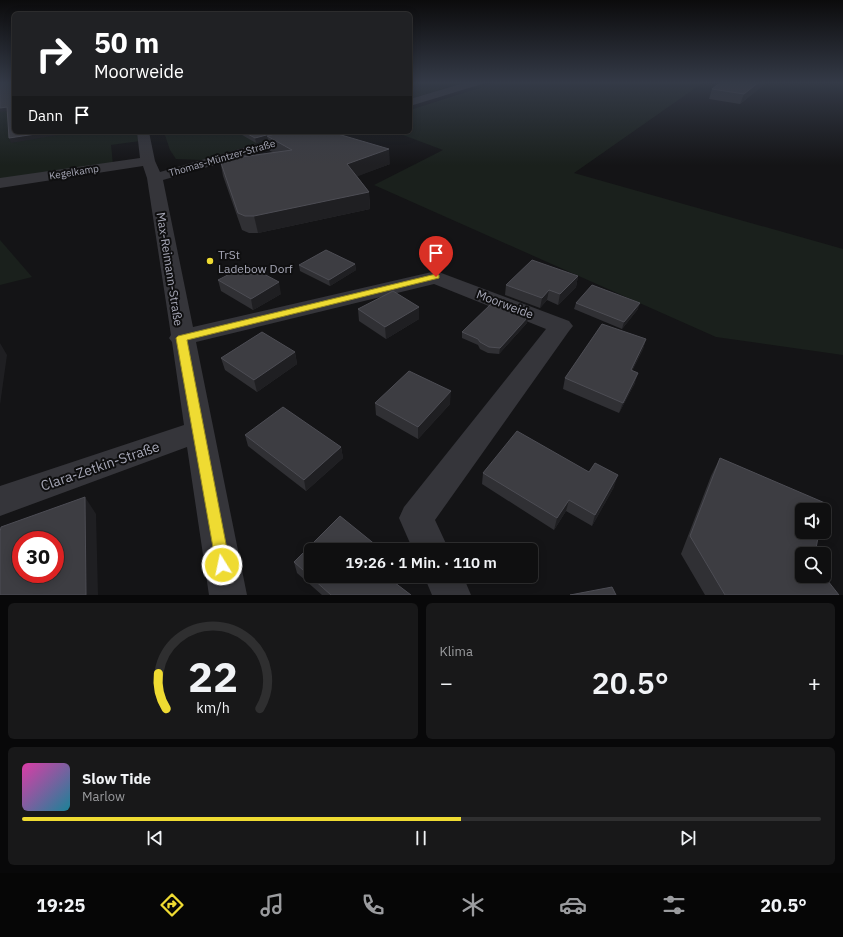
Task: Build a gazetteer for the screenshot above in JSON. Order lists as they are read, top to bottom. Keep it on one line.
{"streets":{"street":["Thomas-Müntzer-Straße","Kegelkamp","Max-Reimann-Straße","Moorweide","Clara-Zetkin-Straße"]},"crossings":[["Thomas-Müntzer-Straße","Kegelkamp"],["Thomas-Müntzer-Straße","Max-Reimann-Straße"],["Kegelkamp","Max-Reimann-Straße"],["Max-Reimann-Straße","Moorweide"],["Max-Reimann-Straße","Clara-Zetkin-Straße"]],"places":["TrSt Ladebow Dorf"],"page":{"turn":["50 m","Moorweide"],"then":"Dann","limit":"30","trip":"19:26 · 1 Min. · 110 m","tile":"Klima","heat":["−","20.5°","+"],"song":["Slow Tide","Marlow"],"tabs":["19:25","20.5°"],"gauge":["22","km/h"]}}
